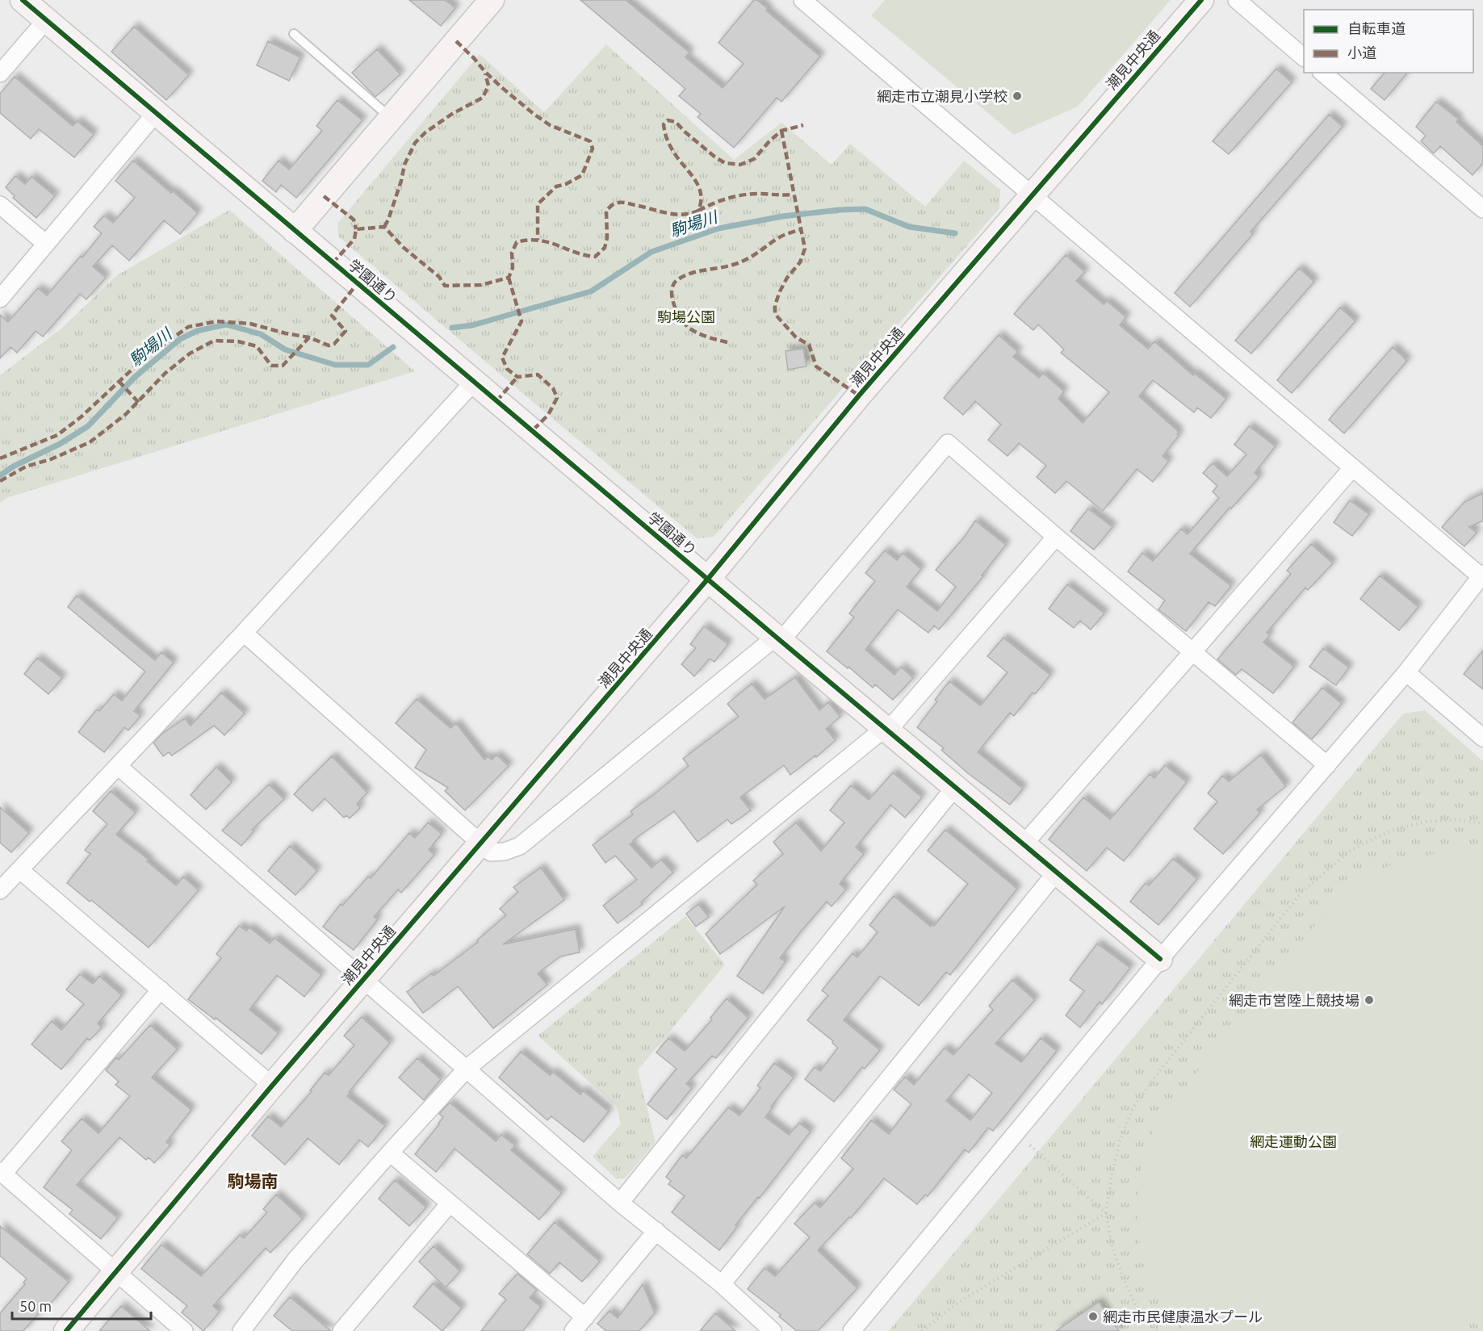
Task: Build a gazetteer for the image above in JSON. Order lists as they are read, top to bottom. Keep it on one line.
{"streets":{"street":["潮見中央通","学園通り"]},"crossings":[["潮見中央通","学園通り"]],"districts":["駒場南"],"water":["駒場川"],"parks":["駒場公園","網走運動公園"],"places":["網走市立潮見小学校","網走市営陸上競技場","網走市民健康温水プール"],"legend":["自転車道","小道"],"scale_bar":"50 m"}
